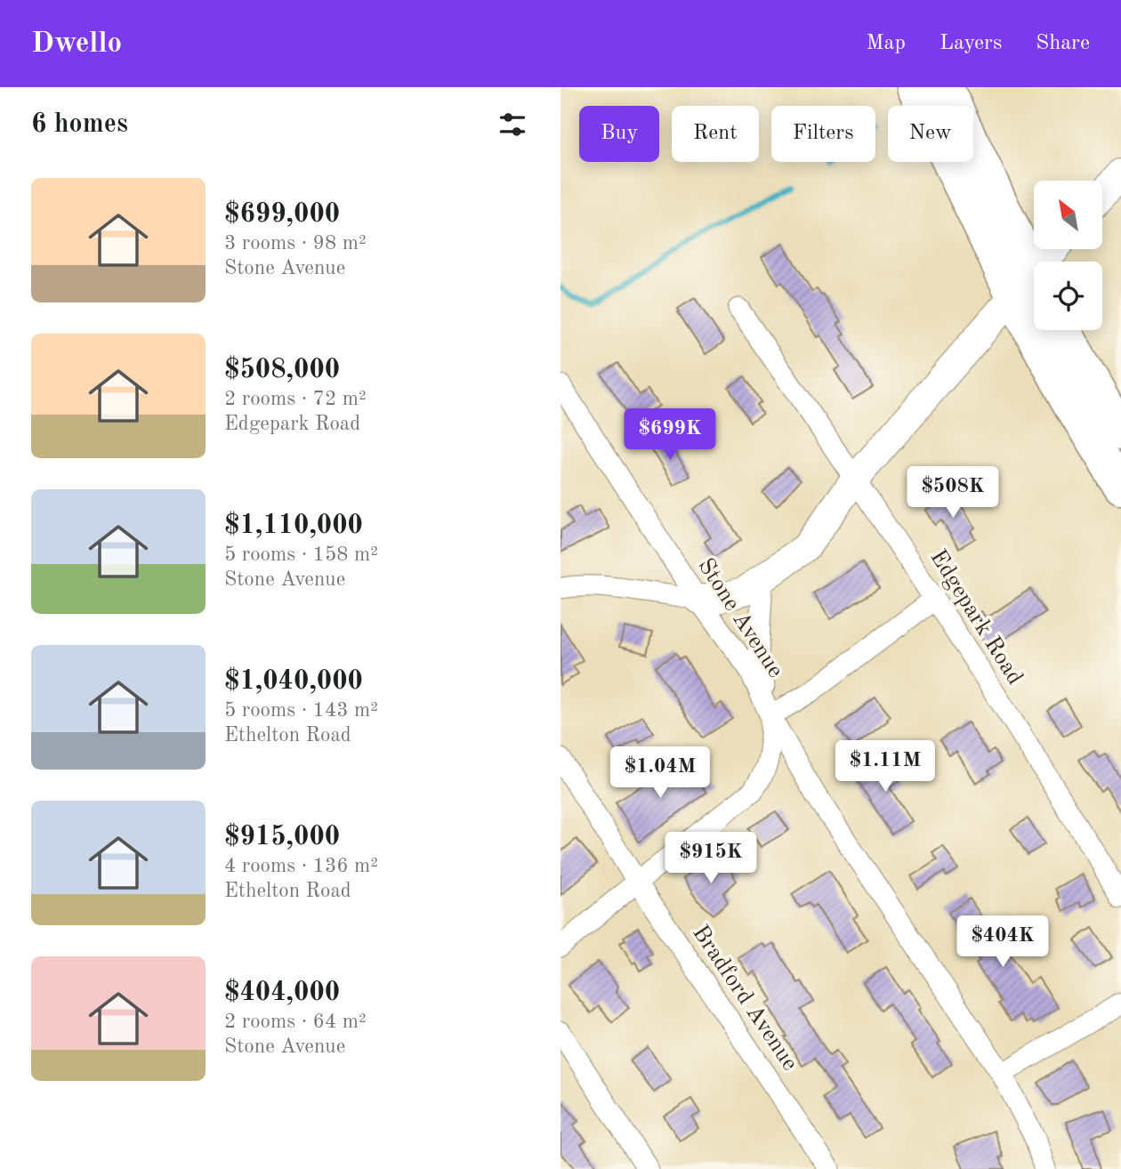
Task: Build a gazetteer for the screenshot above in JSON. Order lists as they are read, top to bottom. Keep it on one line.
{"streets":{"street":["Edgepark Road","Stone Avenue","Bradford Avenue"]},"north":"top left","page":{"header":"Dwello","nav":["Map","Layers","Share"],"heading":"6 homes","chip":["Buy","Rent","Filters","New"],"list":[{"name":"$699,000","note":"3 rooms · 98 m² · Stone Avenue"},{"name":"$508,000","note":"2 rooms · 72 m² · Edgepark Road"},{"name":"$1,110,000","note":"5 rooms · 158 m² · Stone Avenue"},{"name":"$1,040,000","note":"5 rooms · 143 m² · Ethelton Road"},{"name":"$915,000","note":"4 rooms · 136 m² · Ethelton Road"},{"name":"$404,000","note":"2 rooms · 64 m² · Stone Avenue"}],"price":["$699K","$508K","$1.11M","$1.04M","$915K","$404K"]}}
